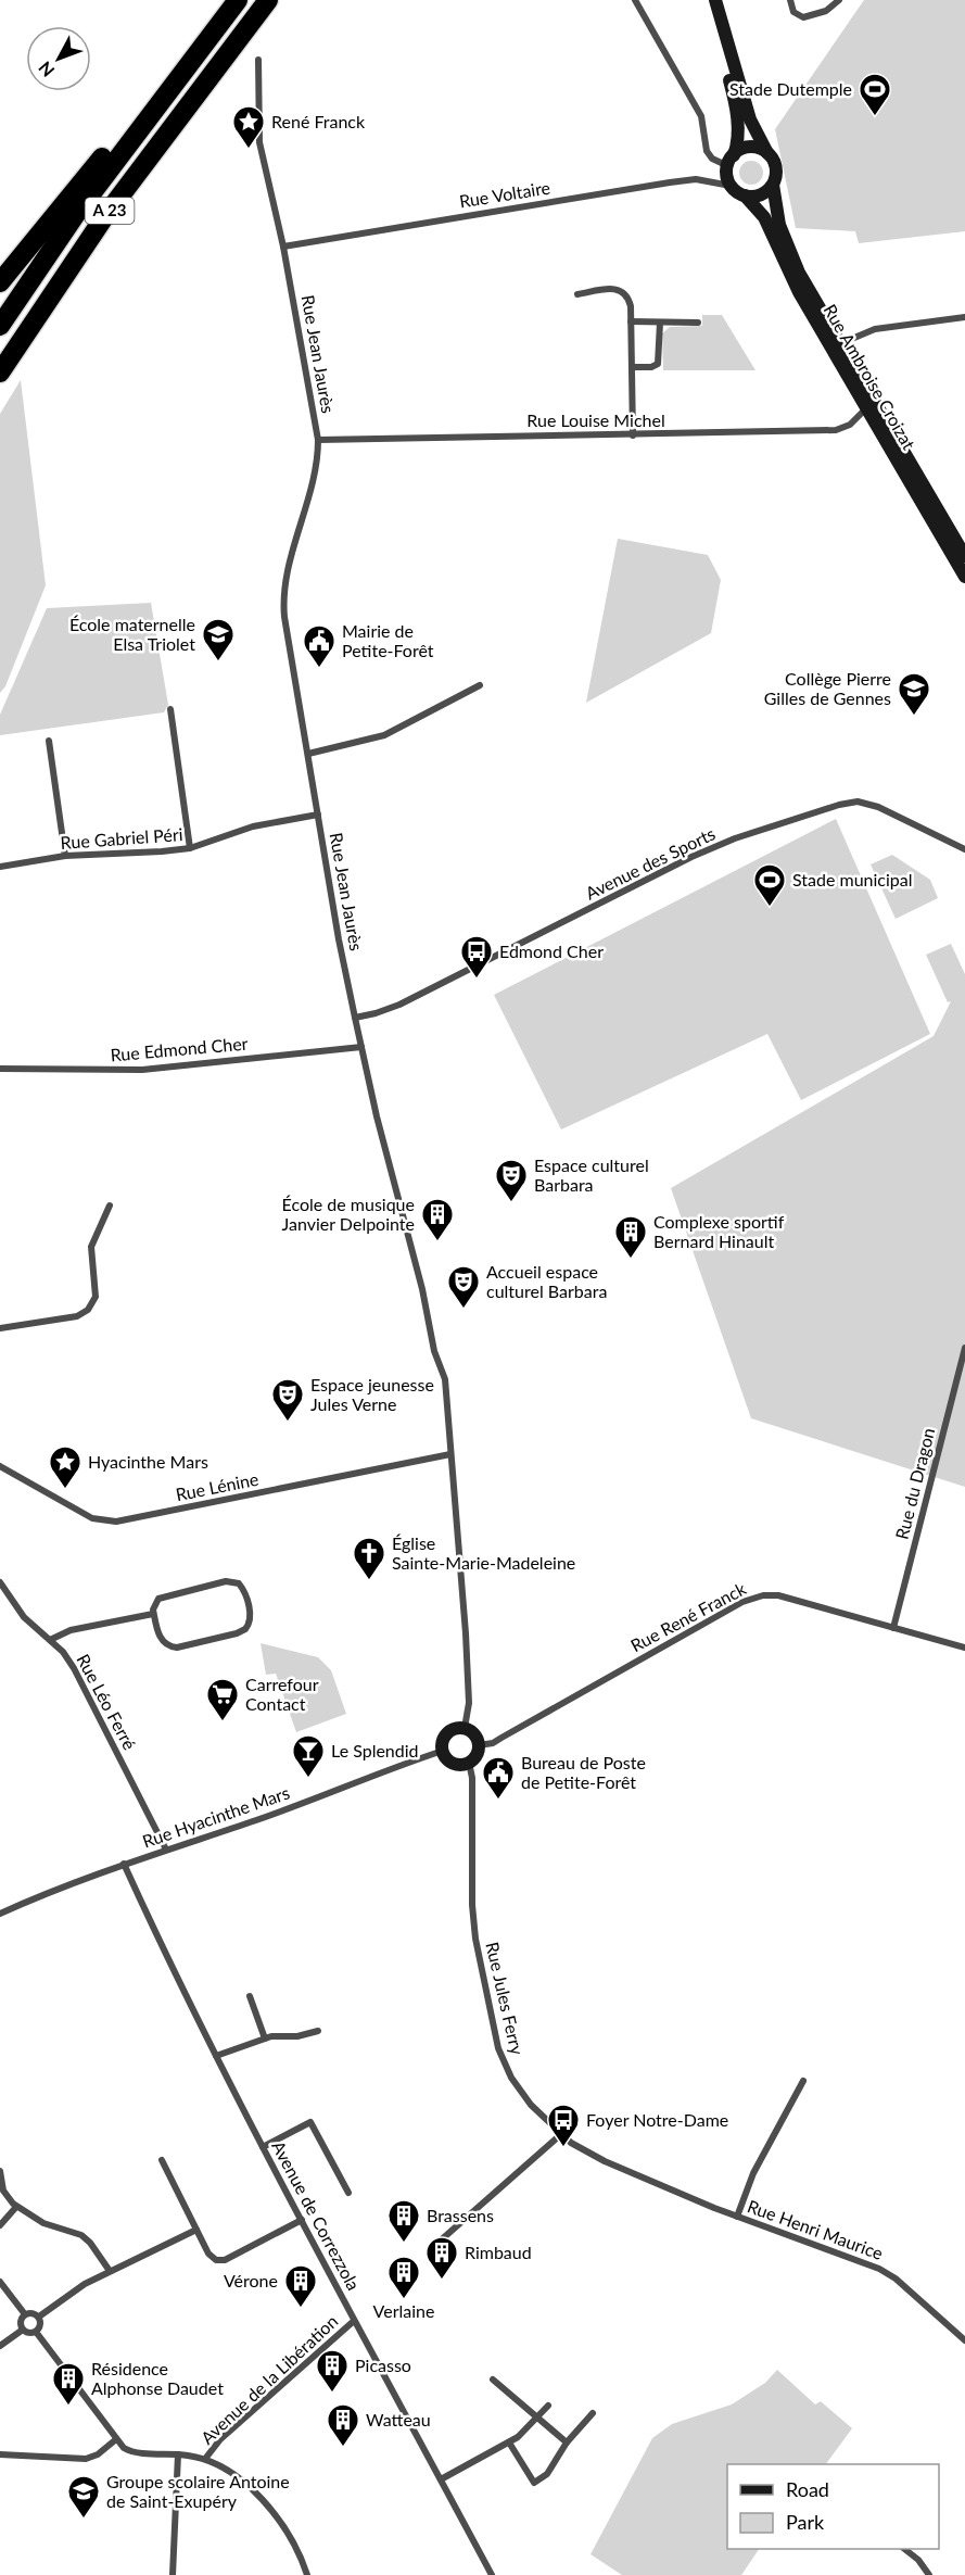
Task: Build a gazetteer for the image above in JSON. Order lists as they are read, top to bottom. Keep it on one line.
{"streets":{"highway":["A 23"],"main road":["Rue Ambroise Croizat"],"street":["Rue Voltaire","Rue Jean Jaurès","Rue Louise Michel","Rue Gabriel Péri","Avenue des Sports","Rue Edmond Cher","Rue du Dragon","Rue Lénine","Rue René Franck","Rue Léo Ferré","Rue Hyacinthe Mars","Rue Jules Ferry","Avenue de Correzzola","Rue Henri Maurice","Avenue de la Libération"]},"crossings":[["Rue Voltaire","Rue Jean Jaurès"],["Rue Voltaire","Rue Ambroise Croizat"],["Rue Jean Jaurès","Rue Louise Michel"],["Rue Jean Jaurès","Rue Gabriel Péri"],["Rue Jean Jaurès","Avenue des Sports"],["Rue Jean Jaurès","Rue Edmond Cher"],["Rue Jean Jaurès","Rue Lénine"],["Rue Jean Jaurès","Rue René Franck"],["Rue Jean Jaurès","Rue Hyacinthe Mars"],["Rue Jean Jaurès","Rue Jules Ferry"],["Rue Ambroise Croizat","Rue Louise Michel"],["Rue du Dragon","Rue René Franck"],["Rue René Franck","Rue Hyacinthe Mars"],["Rue René Franck","Rue Jules Ferry"],["Rue Léo Ferré","Rue Hyacinthe Mars"],["Rue Hyacinthe Mars","Rue Jules Ferry"],["Rue Hyacinthe Mars","Avenue de Correzzola"],["Rue Jules Ferry","Rue Henri Maurice"],["Avenue de Correzzola","Avenue de la Libération"]],"places":{"sports":["Stade Dutemple","Stade municipal"],"place":["René Franck","Hyacinthe Mars"],"school or university":["École maternelle Elsa Triolet","Collège Pierre Gilles de Gennes","Groupe scolaire Antoine de Saint-Exupéry"],"public building":["Mairie de Petite-Forêt","Bureau de Poste de Petite-Forêt"],"bus stop":["Edmond Cher","Foyer Notre-Dame"],"theatre":["Espace culturel Barbara","Accueil espace culturel Barbara","Espace jeunesse Jules Verne"],"building":["École de musique Janvier Delpointe","Complexe sportif Bernard Hinault","Brassens","Rimbaud","Verlaine","Vérone","Picasso","Résidence Alphonse Daudet","Watteau"],"church":["Église Sainte-Marie-Madeleine"],"supermarket":["Carrefour Contact"],"bar":["Le Splendid"]},"legend":["Road","Park"],"north":"bottom left"}
